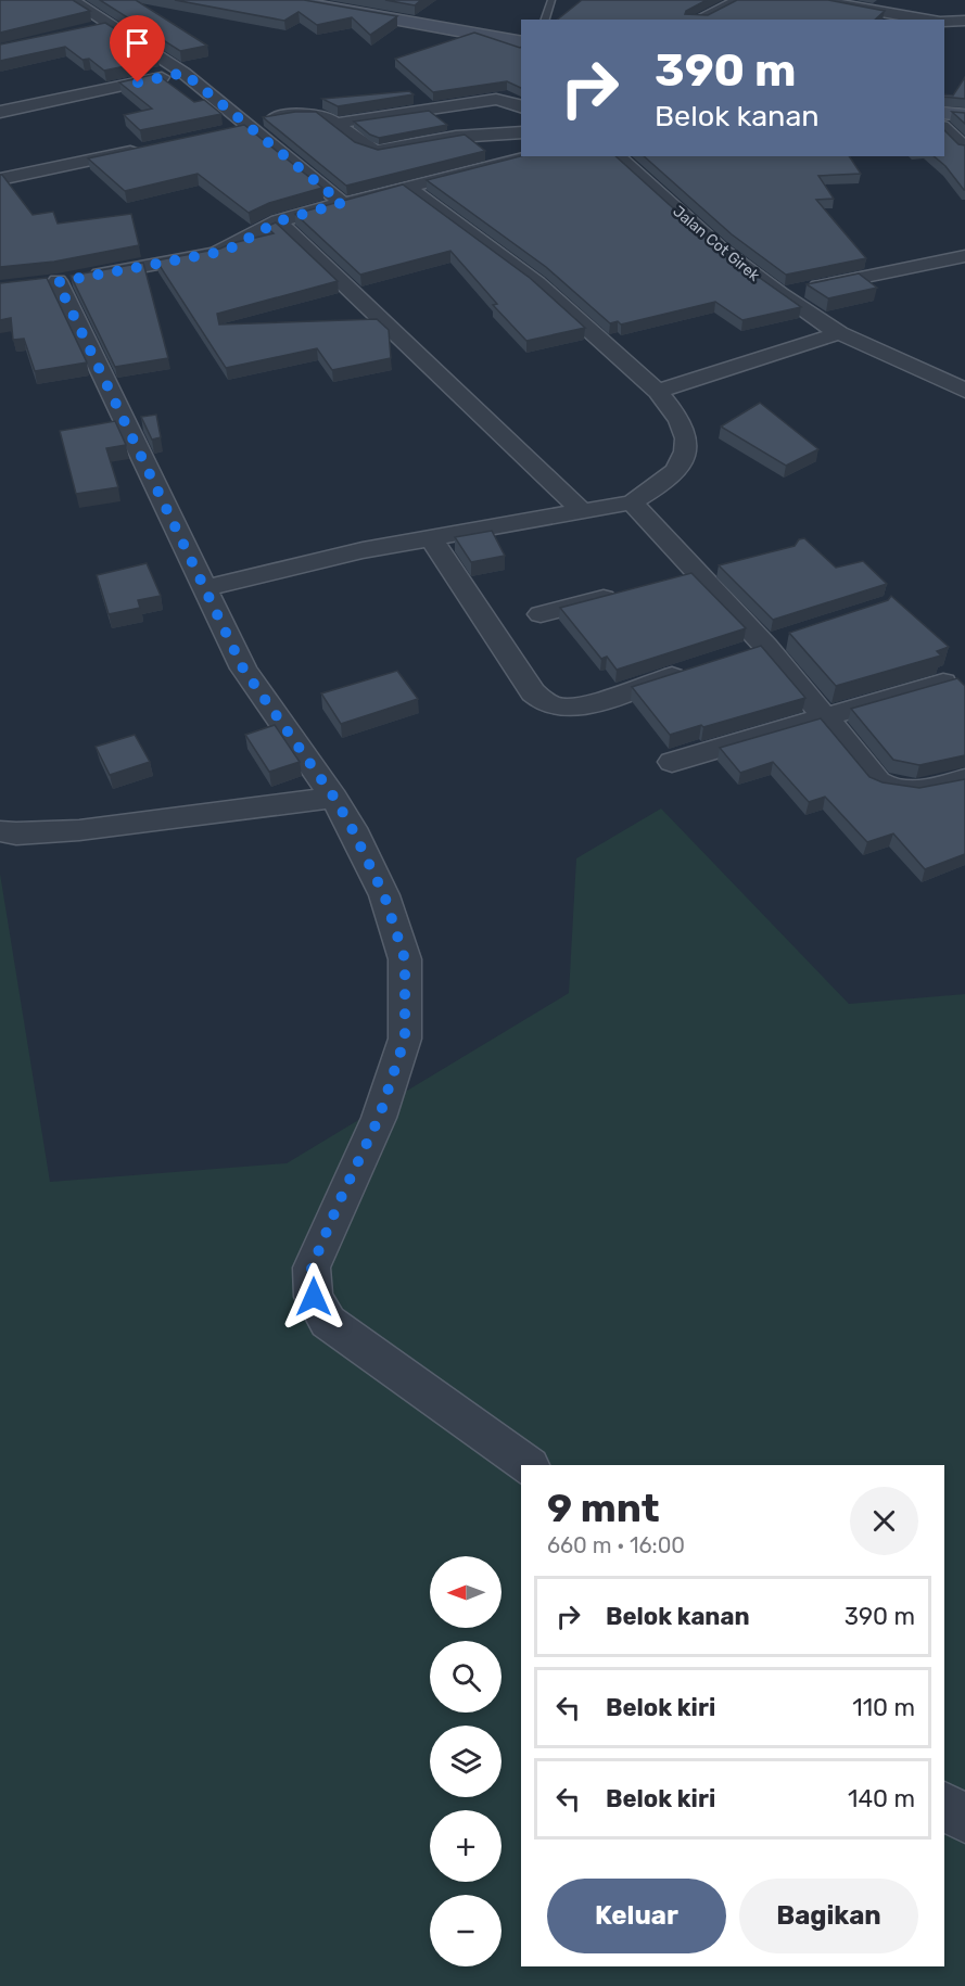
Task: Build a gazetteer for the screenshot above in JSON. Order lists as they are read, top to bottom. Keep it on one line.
{"streets":{"street":["Jalan Cot Girek"]},"north":"left","page":{"turn":["390 m","Belok kanan"],"heading":["9 mnt","660 m · 16:00"],"map_buttons":["+","−"],"list":[{"name":"Belok kanan","value":"390 m"},{"name":"Belok kiri","value":"110 m"},{"name":"Belok kiri","value":"140 m"}],"buttons":["Keluar","Bagikan"]}}
